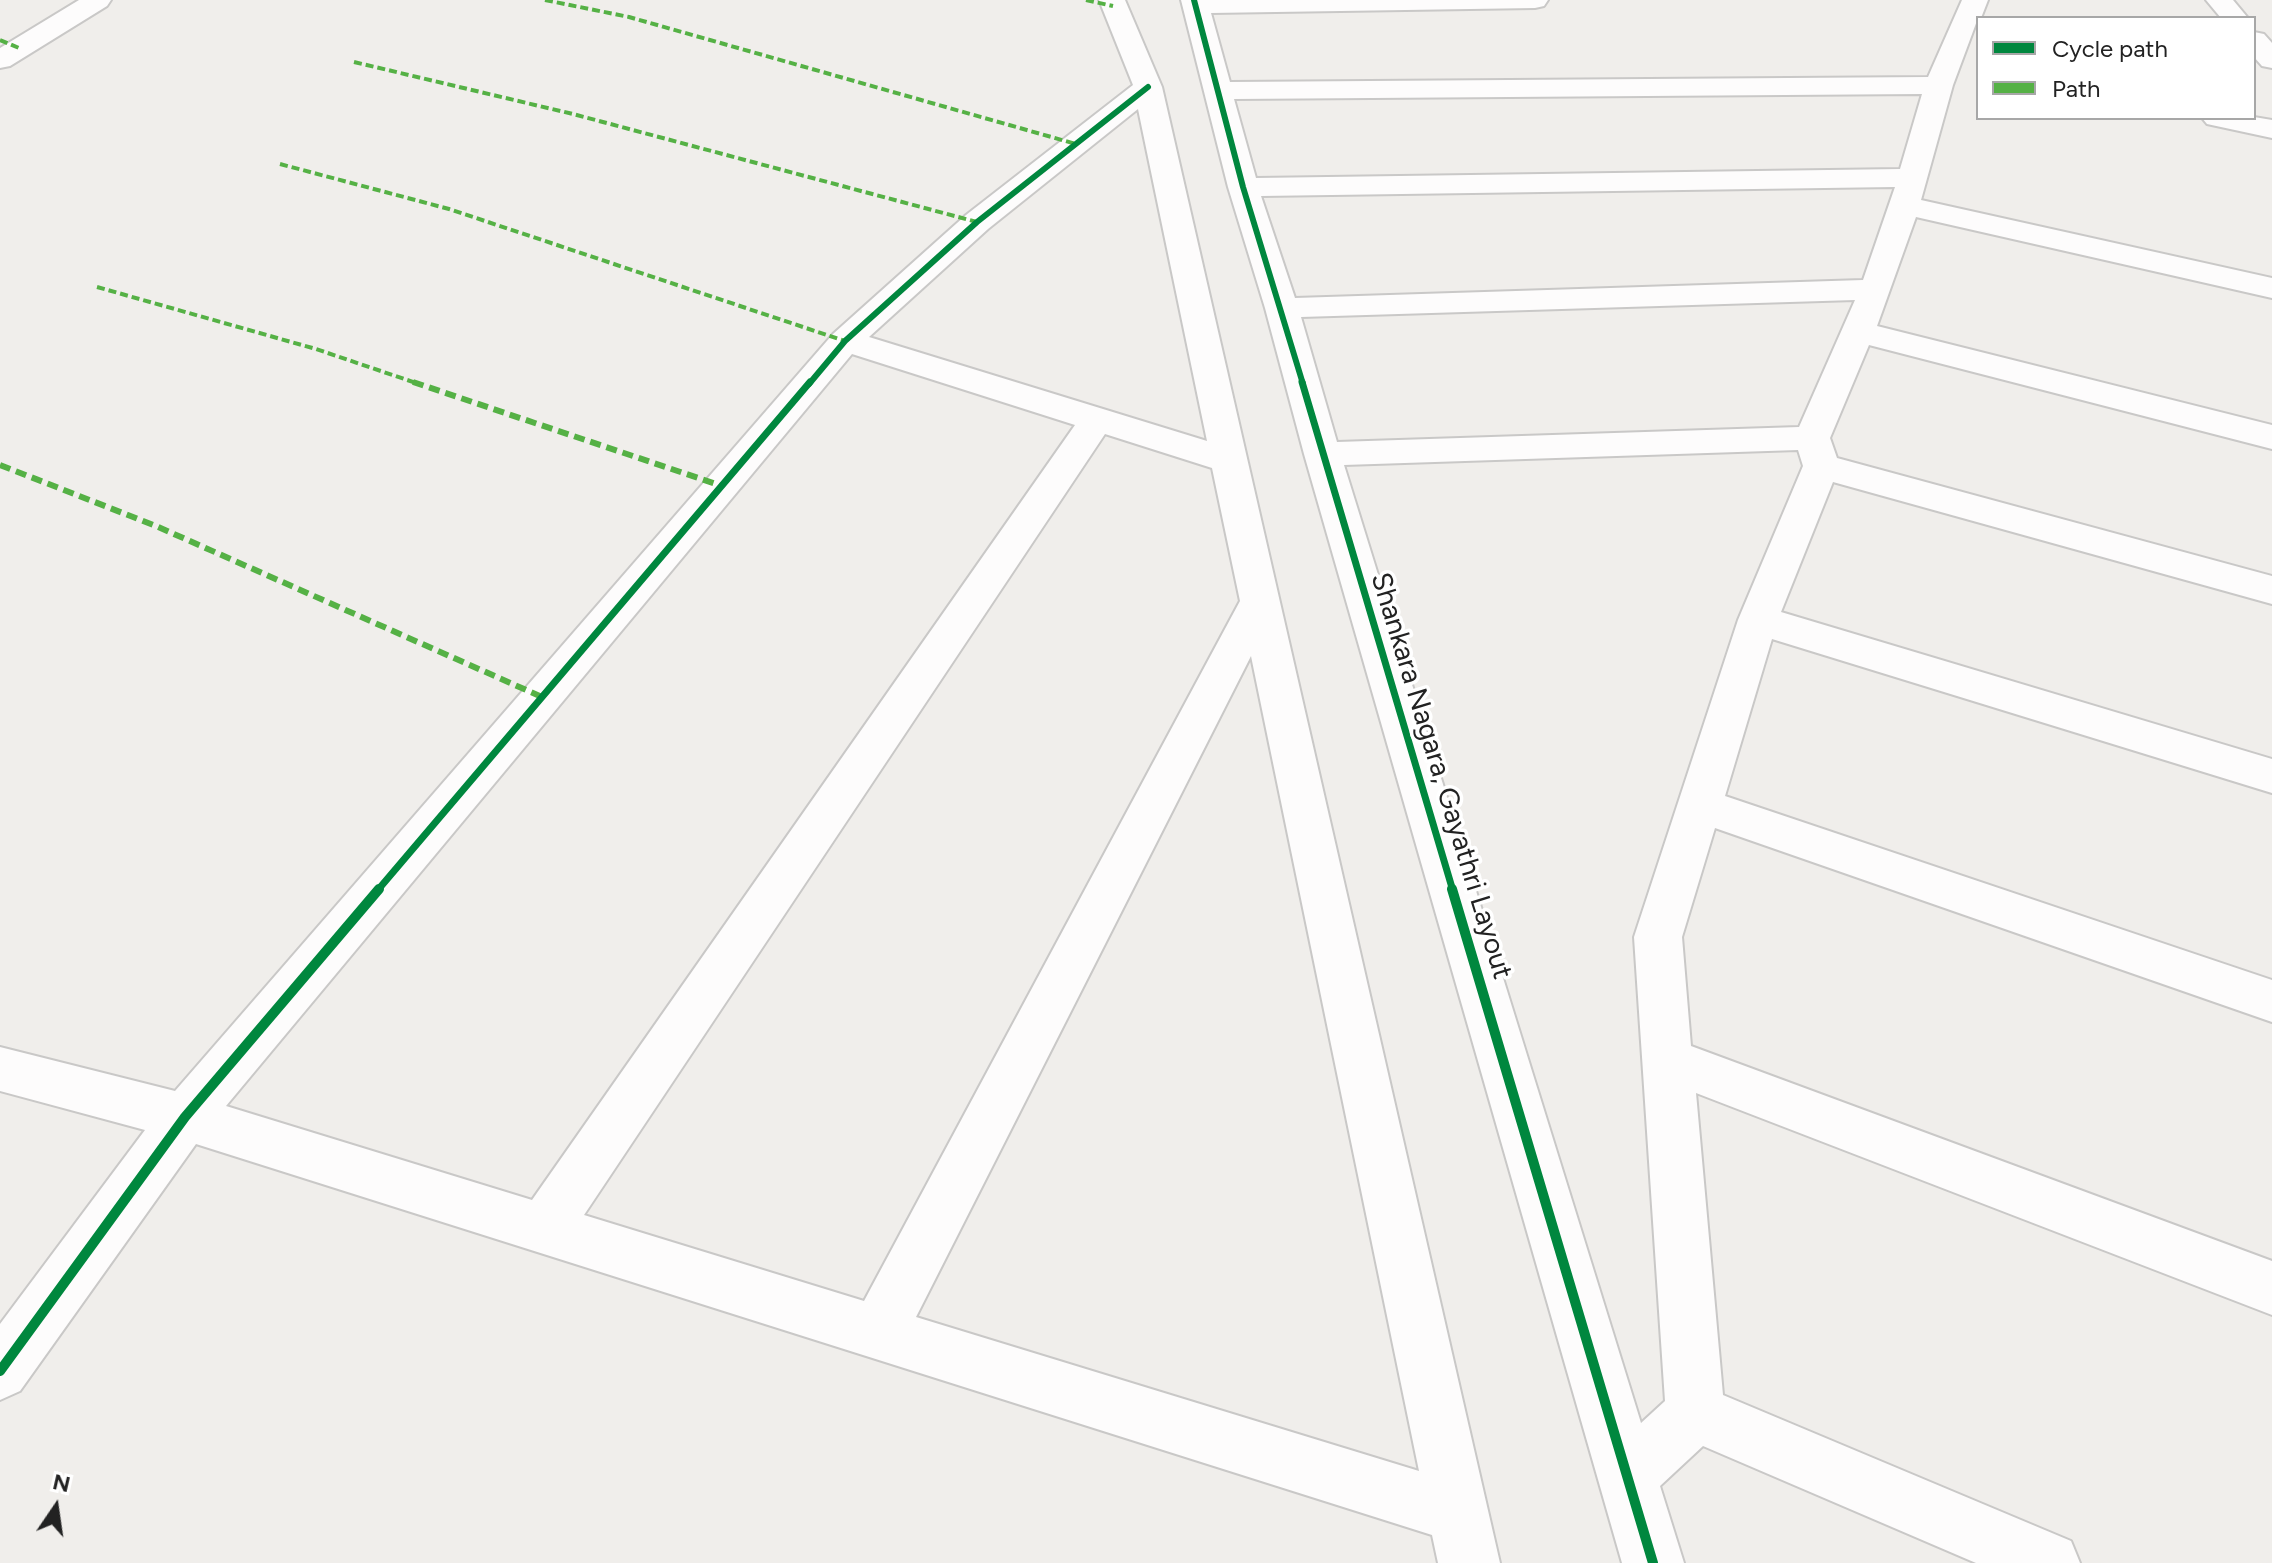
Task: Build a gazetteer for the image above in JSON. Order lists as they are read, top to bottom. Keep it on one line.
{"streets":{"street":["Shankara Nagara, Gayathri Layout"]},"legend":["Cycle path","Path"],"north":"top"}
